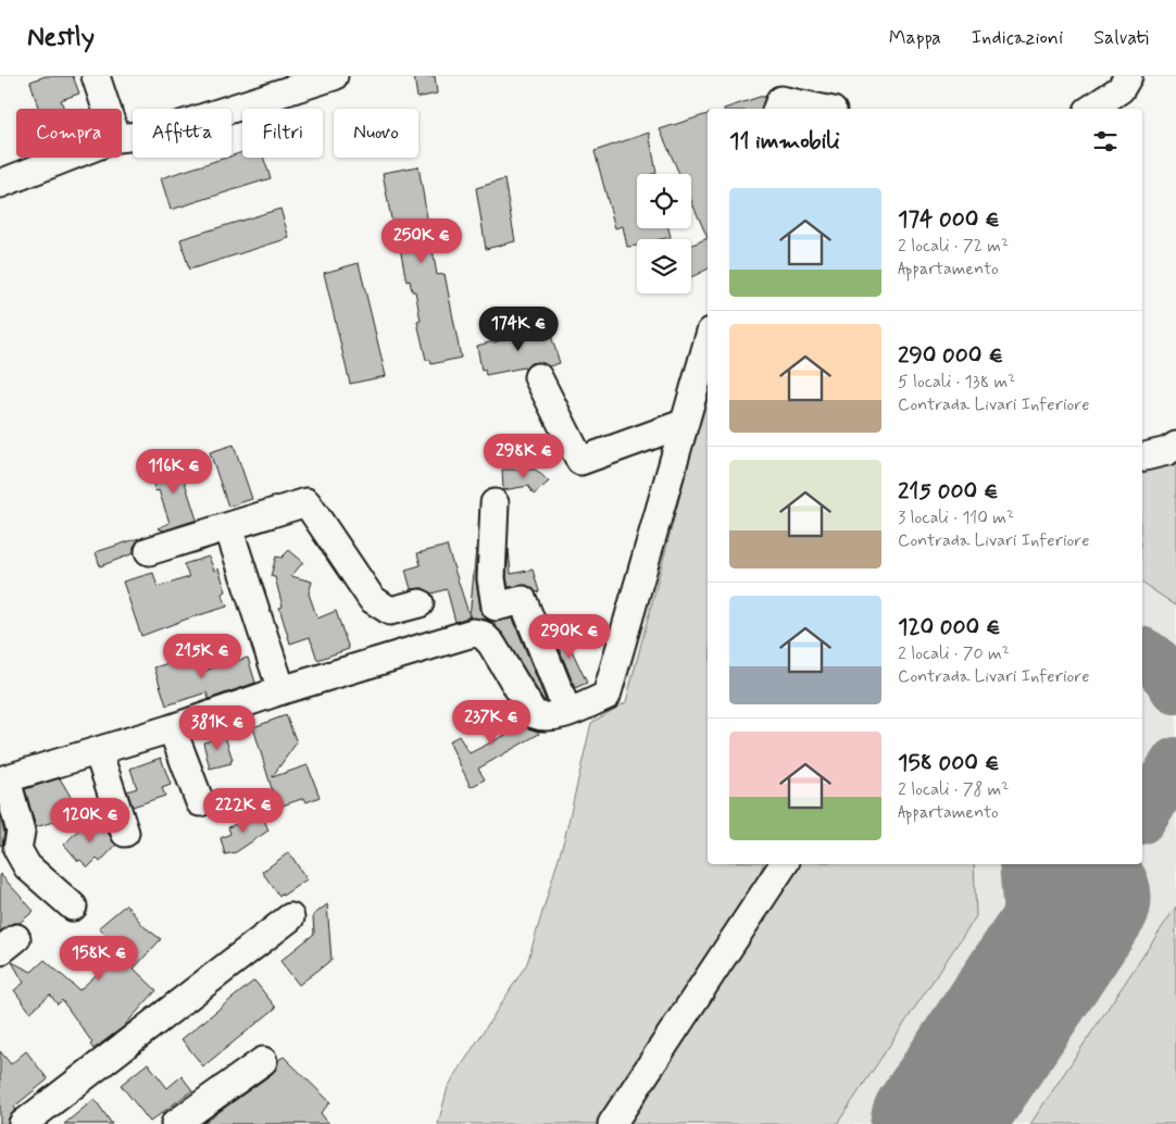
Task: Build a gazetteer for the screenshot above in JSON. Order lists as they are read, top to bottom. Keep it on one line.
{"page":{"header":"Nestly","nav":["Mappa","Indicazioni","Salvati"],"chip":["Compra","Affitta","Filtri","Nuovo"],"heading":"11 immobili","list":[{"name":"174 000 €","note":"2 locali · 72 m² · Appartamento"},{"name":"290 000 €","note":"5 locali · 138 m² · Contrada Livari Inferiore"},{"name":"215 000 €","note":"3 locali · 110 m² · Contrada Livari Inferiore"},{"name":"120 000 €","note":"2 locali · 70 m² · Contrada Livari Inferiore"},{"name":"158 000 €","note":"2 locali · 78 m² · Appartamento"}],"price":["250K €","174K €","298K €","116K €","290K €","215K €","237K €","381K €","222K €","120K €","158K €"]}}
